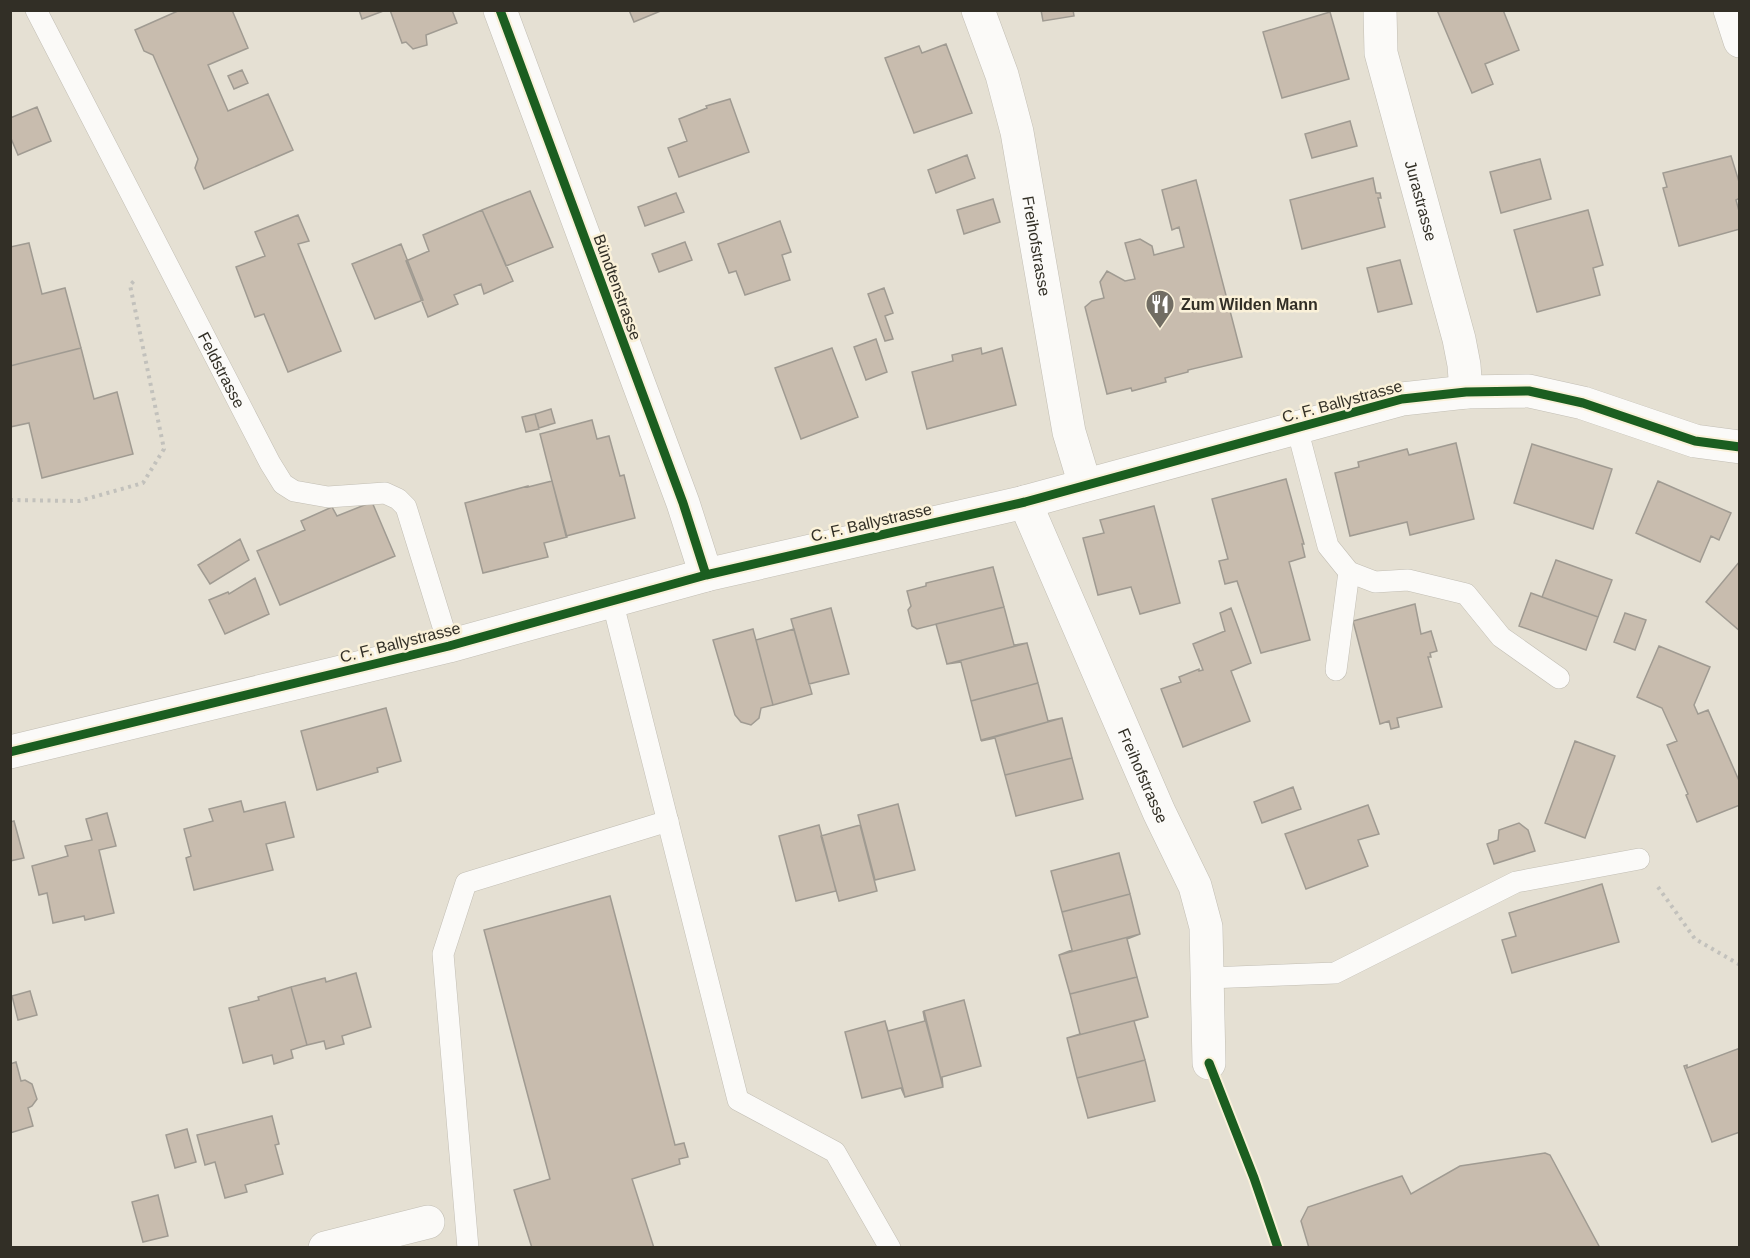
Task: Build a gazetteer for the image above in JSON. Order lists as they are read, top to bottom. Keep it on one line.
{"streets":{"street":["Jurastrasse","Freihofstrasse","Bündtenstrasse","C. F. Ballystrasse"],"lane":["Feldstrasse"]},"crossings":[["Jurastrasse","C. F. Ballystrasse"],["Freihofstrasse","C. F. Ballystrasse"],["Bündtenstrasse","C. F. Ballystrasse"],["Feldstrasse","C. F. Ballystrasse"]],"places":{"restaurant":["Zum Wilden Mann"]}}
